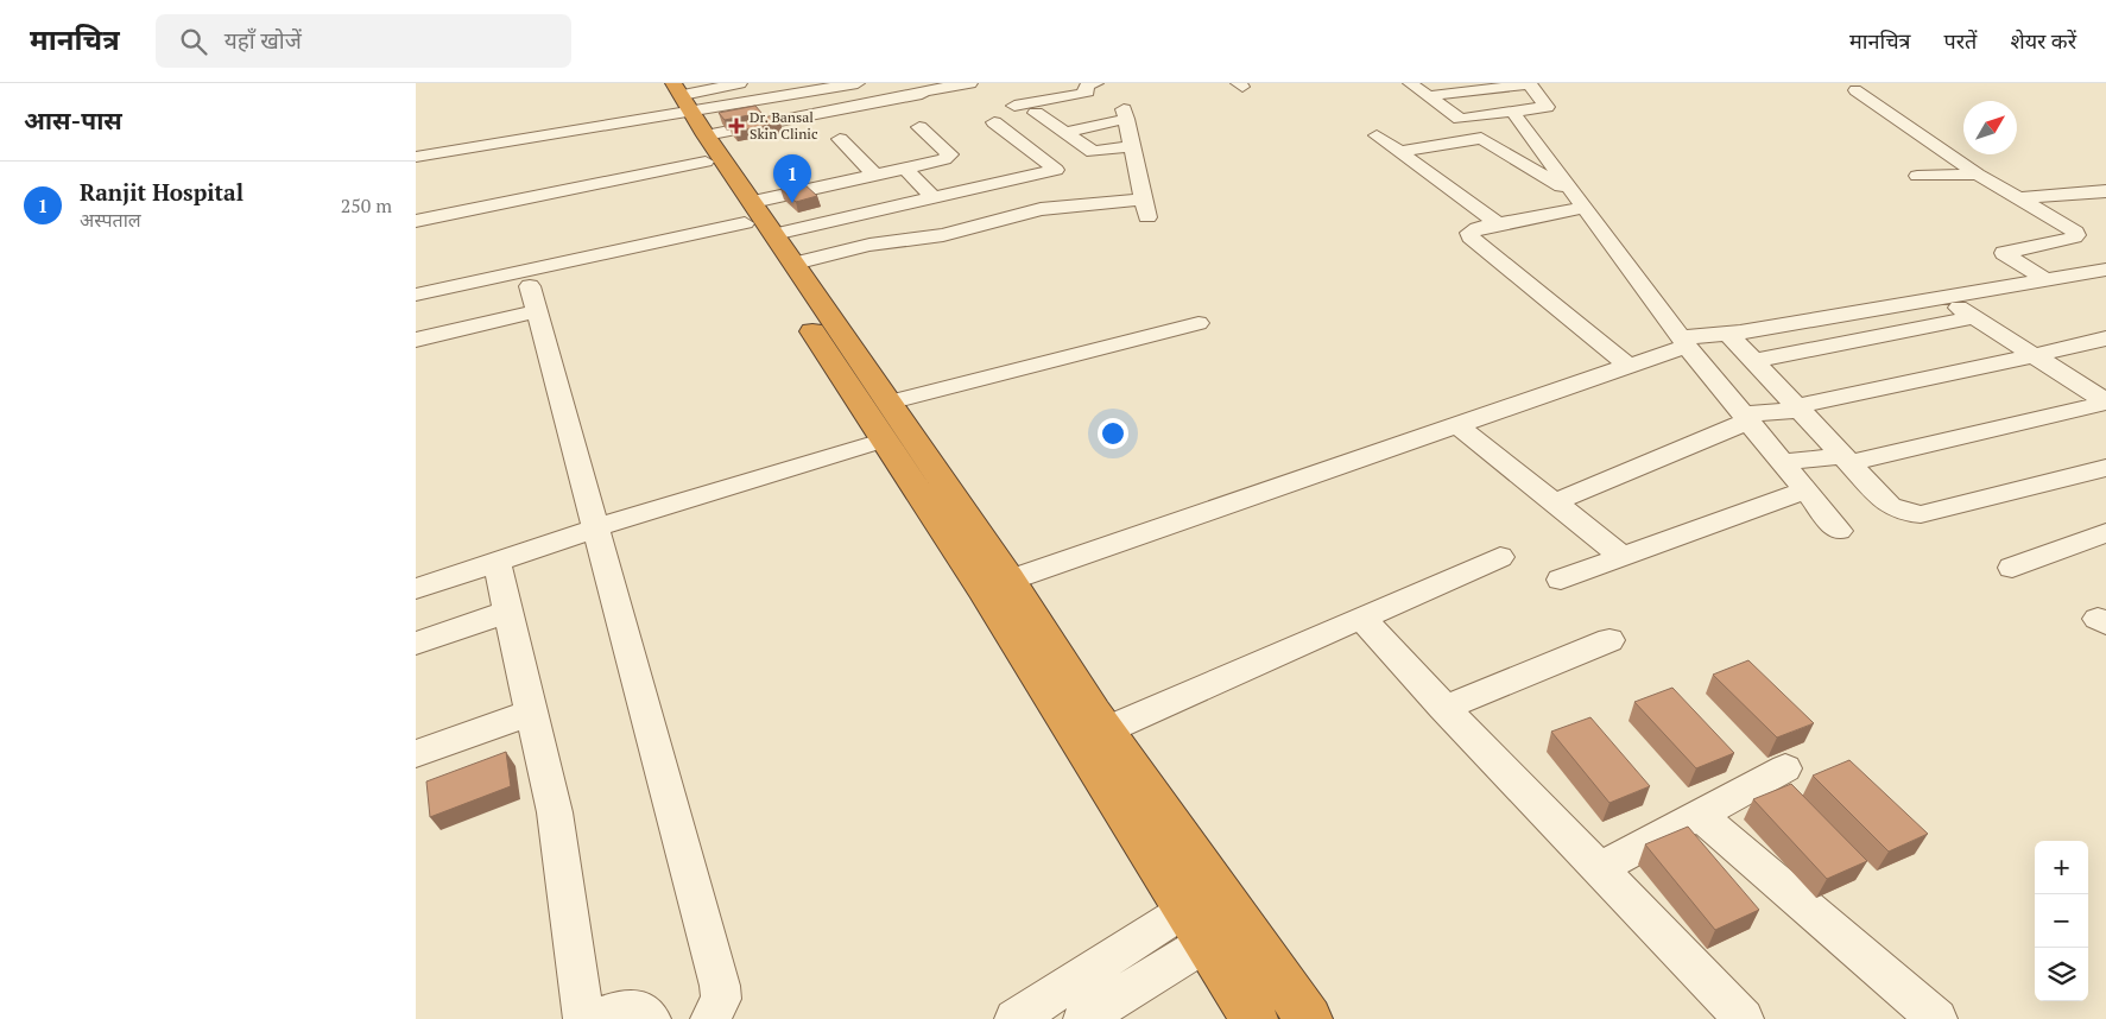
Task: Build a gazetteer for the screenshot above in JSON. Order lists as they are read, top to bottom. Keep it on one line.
{"places":{"health":["Dr. Bansal Skin Clinic"]},"north":"top right","page":{"header":"मानचित्र","search":"यहाँ खोजें","nav":["मानचित्र","परतें","शेयर करें"],"heading":"आस-पास","pins":"1","list":[{"mark":"1","name":"Ranjit Hospital","note":"अस्पताल","value":"250 m"}],"map_buttons":["+","−"]}}
